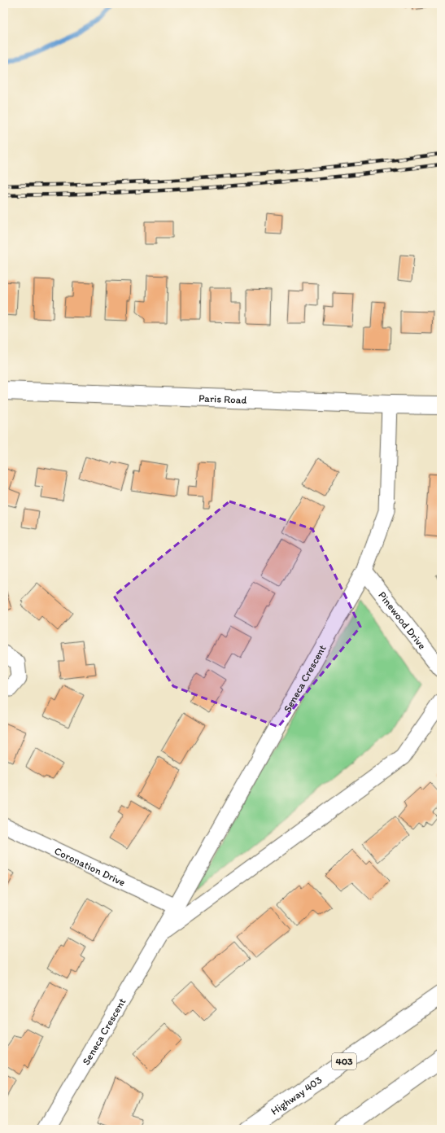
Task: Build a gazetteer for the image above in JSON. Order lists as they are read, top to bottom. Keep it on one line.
{"streets":{"main road":["Paris Road","403","Highway 403"],"street":["Pinewood Drive","Seneca Crescent","Coronation Drive"]},"crossings":[["Paris Road","Seneca Crescent"],["Pinewood Drive","Seneca Crescent"],["Seneca Crescent","Coronation Drive"]]}
